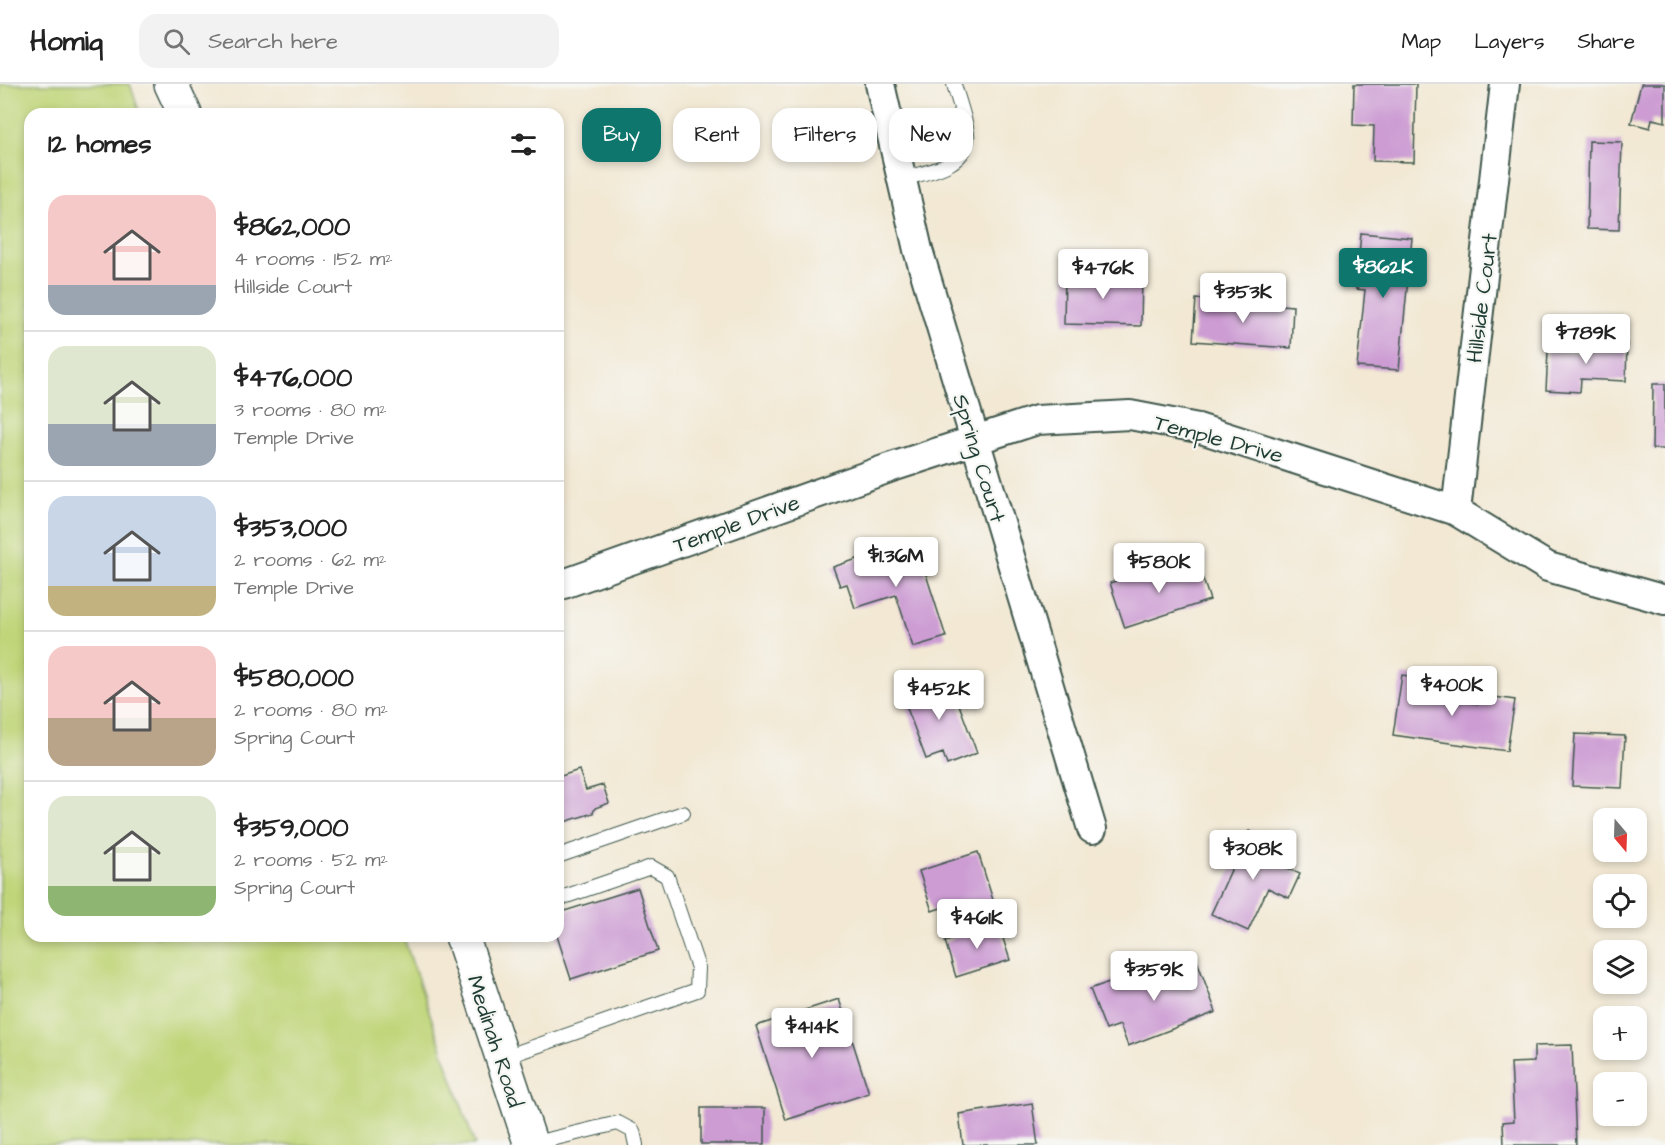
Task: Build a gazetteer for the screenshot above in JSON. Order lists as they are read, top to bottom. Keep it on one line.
{"streets":{"main road":["Medinah Road"],"street":["Hillside Court","Temple Drive","Spring Court"]},"crossings":[["Hillside Court","Temple Drive"],["Temple Drive","Spring Court"]],"north":"bottom","page":{"header":"Homiq","search":"Search here","nav":["Map","Layers","Share"],"chip":["Buy","Rent","Filters","New"],"heading":"12 homes","list":[{"name":"$862,000","note":"4 rooms · 152 m² · Hillside Court"},{"name":"$476,000","note":"3 rooms · 80 m² · Temple Drive"},{"name":"$353,000","note":"2 rooms · 62 m² · Temple Drive"},{"name":"$580,000","note":"2 rooms · 80 m² · Spring Court"},{"name":"$359,000","note":"2 rooms · 52 m² · Spring Court"}],"price":["$862K","$476K","$353K","$789K","$1.36M","$580K","$400K","$452K","$308K","$461K","$359K","$414K"],"map_buttons":["+","−"]}}
